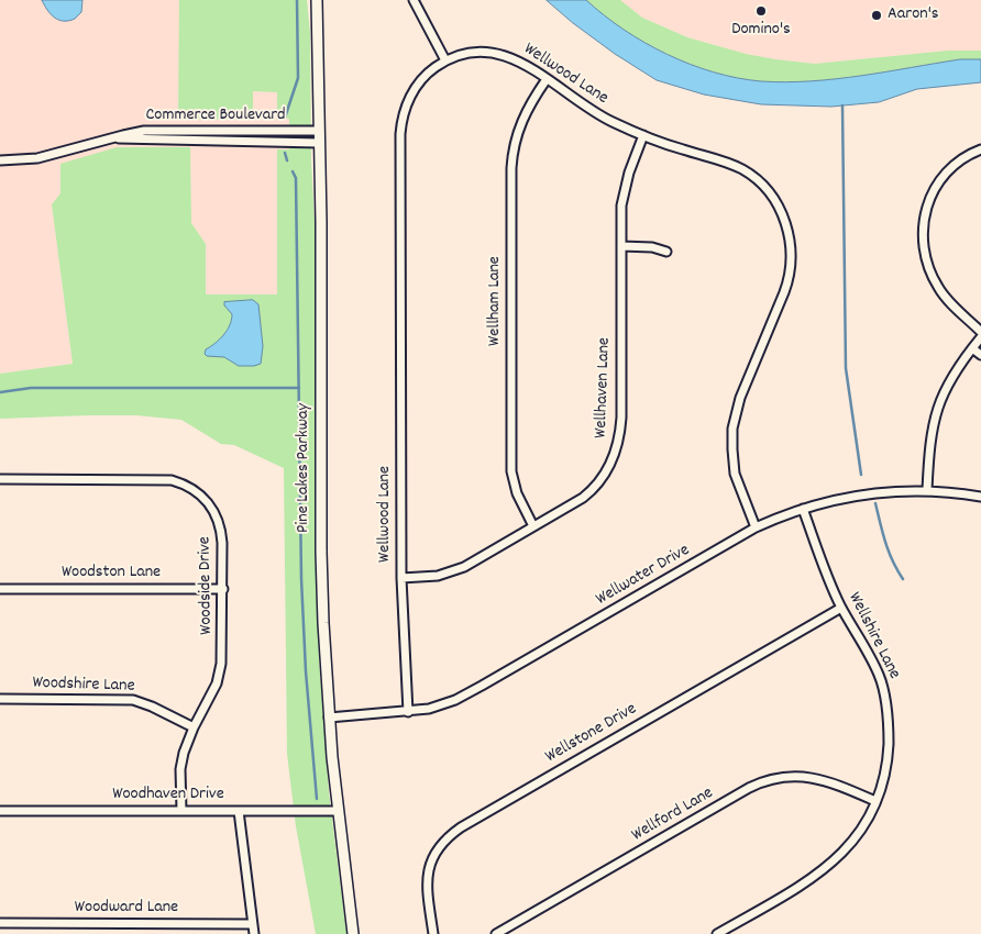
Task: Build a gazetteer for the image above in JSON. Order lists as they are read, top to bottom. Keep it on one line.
{"streets":{"street":["Wellwood Lane","Commerce Boulevard","Wellham Lane","Wellhaven Lane","Pine Lakes Parkway","Woodston Lane","Wellwater Drive","Woodside Drive","Wellshire Lane","Woodshire Lane","Wellstone Drive","Woodhaven Drive","Wellford Lane","Woodward Lane"]},"crossings":[["Wellwood Lane","Wellham Lane"],["Wellwood Lane","Wellhaven Lane"],["Wellwood Lane","Wellwater Drive"],["Commerce Boulevard","Pine Lakes Parkway"],["Wellham Lane","Wellhaven Lane"],["Pine Lakes Parkway","Wellwater Drive"],["Pine Lakes Parkway","Woodhaven Drive"],["Woodston Lane","Woodside Drive"],["Wellwater Drive","Wellshire Lane"],["Woodside Drive","Woodshire Lane"],["Woodside Drive","Woodhaven Drive"],["Wellshire Lane","Wellstone Drive"],["Wellshire Lane","Wellford Lane"]],"places":["Domino's","Aaron's"]}
